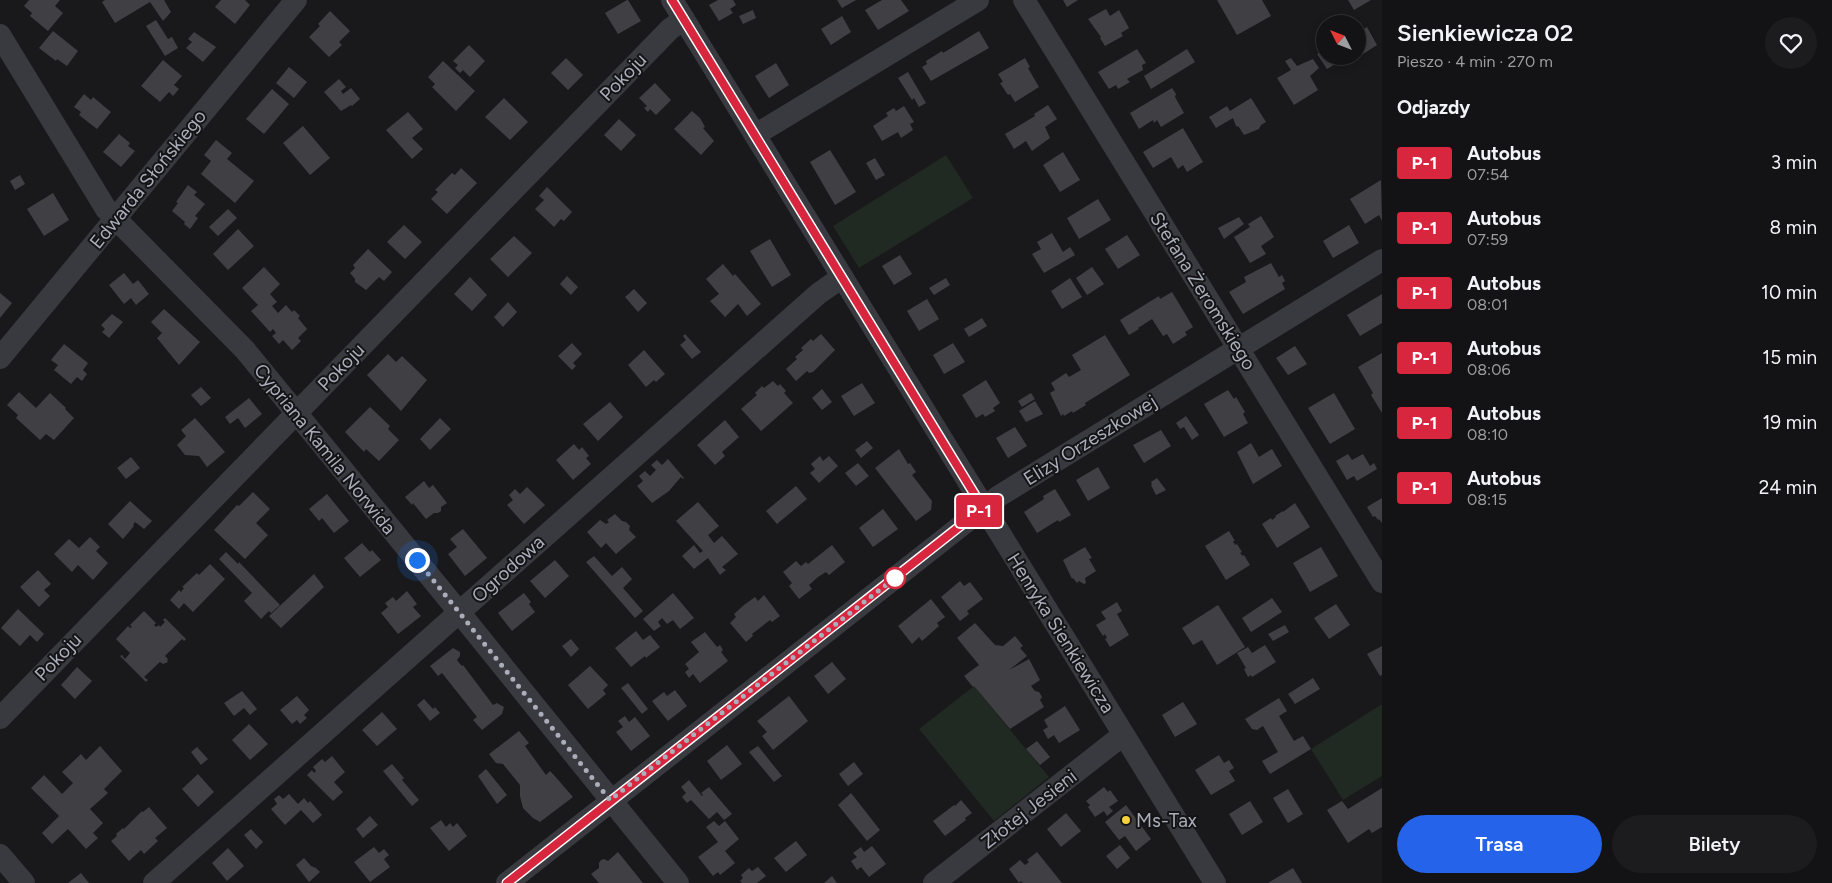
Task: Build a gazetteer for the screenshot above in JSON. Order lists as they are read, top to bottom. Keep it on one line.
{"streets":{"street":["Pokoju","Edwarda Słońskiego","Stefana Żeromskiego","Elizy Orzeszkowej","Cypriana Kamila Norwida","Ogrodowa","Henryka Sienkiewicza","Złotej Jesieni"]},"crossings":[["Pokoju","Cypriana Kamila Norwida"],["Pokoju","Henryka Sienkiewicza"],["Edwarda Słońskiego","Cypriana Kamila Norwida"],["Stefana Żeromskiego","Elizy Orzeszkowej"],["Elizy Orzeszkowej","Cypriana Kamila Norwida"],["Elizy Orzeszkowej","Henryka Sienkiewicza"],["Cypriana Kamila Norwida","Ogrodowa"],["Ogrodowa","Henryka Sienkiewicza"],["Henryka Sienkiewicza","Złotej Jesieni"]],"places":["Ms-Tax"],"lines":["bus line P-1"],"north":"top left","page":{"on_map":"P-1","heading":[["Sienkiewicza 02","Pieszo · 4 min · 270 m"],"Odjazdy"],"list":[{"mark":"P-1","name":"Autobus","note":"07:54","value":"3 min"},{"mark":"P-1","name":"Autobus","note":"07:59","value":"8 min"},{"mark":"P-1","name":"Autobus","note":"08:01","value":"10 min"},{"mark":"P-1","name":"Autobus","note":"08:06","value":"15 min"},{"mark":"P-1","name":"Autobus","note":"08:10","value":"19 min"},{"mark":"P-1","name":"Autobus","note":"08:15","value":"24 min"}],"buttons":["Trasa","Bilety"]}}
